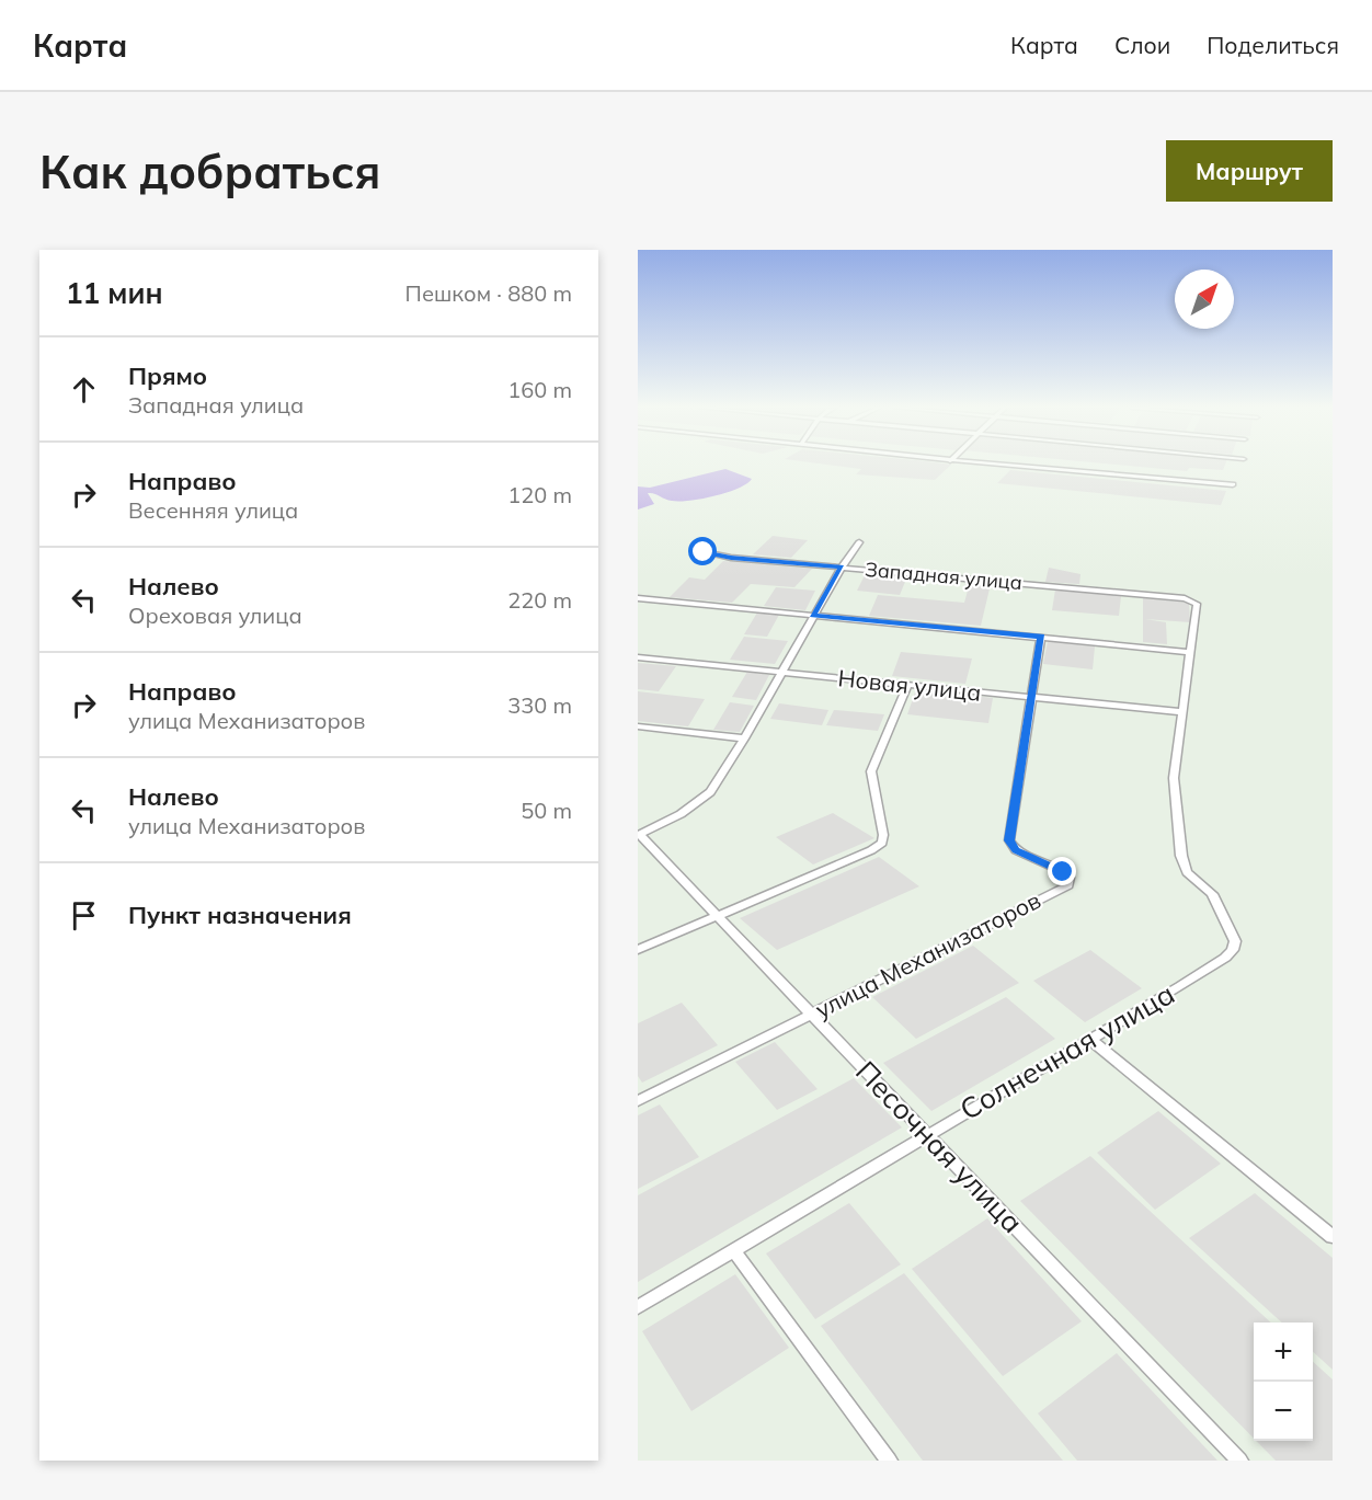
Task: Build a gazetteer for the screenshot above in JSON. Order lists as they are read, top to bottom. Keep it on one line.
{"streets":{"street":["Западная улица","Новая улица","улица Механизаторов","Солнечная улица","Песочная улица"]},"crossings":[["Новая улица","улица Механизаторов"],["Новая улица","Солнечная улица"],["улица Механизаторов","Песочная улица"],["Солнечная улица","Песочная улица"]],"north":"top right","page":{"header":"Карта","nav":["Карта","Слои","Поделиться"],"buttons":"Маршрут","title":"Как добраться","heading":["11 мин","Пешком · 880 m"],"list":[["Прямо","Западная улица","160 m"],["Направо","Весенняя улица","120 m"],["Налево","Ореховая улица","220 m"],["Направо","улица Механизаторов","330 m"],["Налево","улица Механизаторов","50 m"],"Пункт назначения"],"map_buttons":["+","−"]}}
